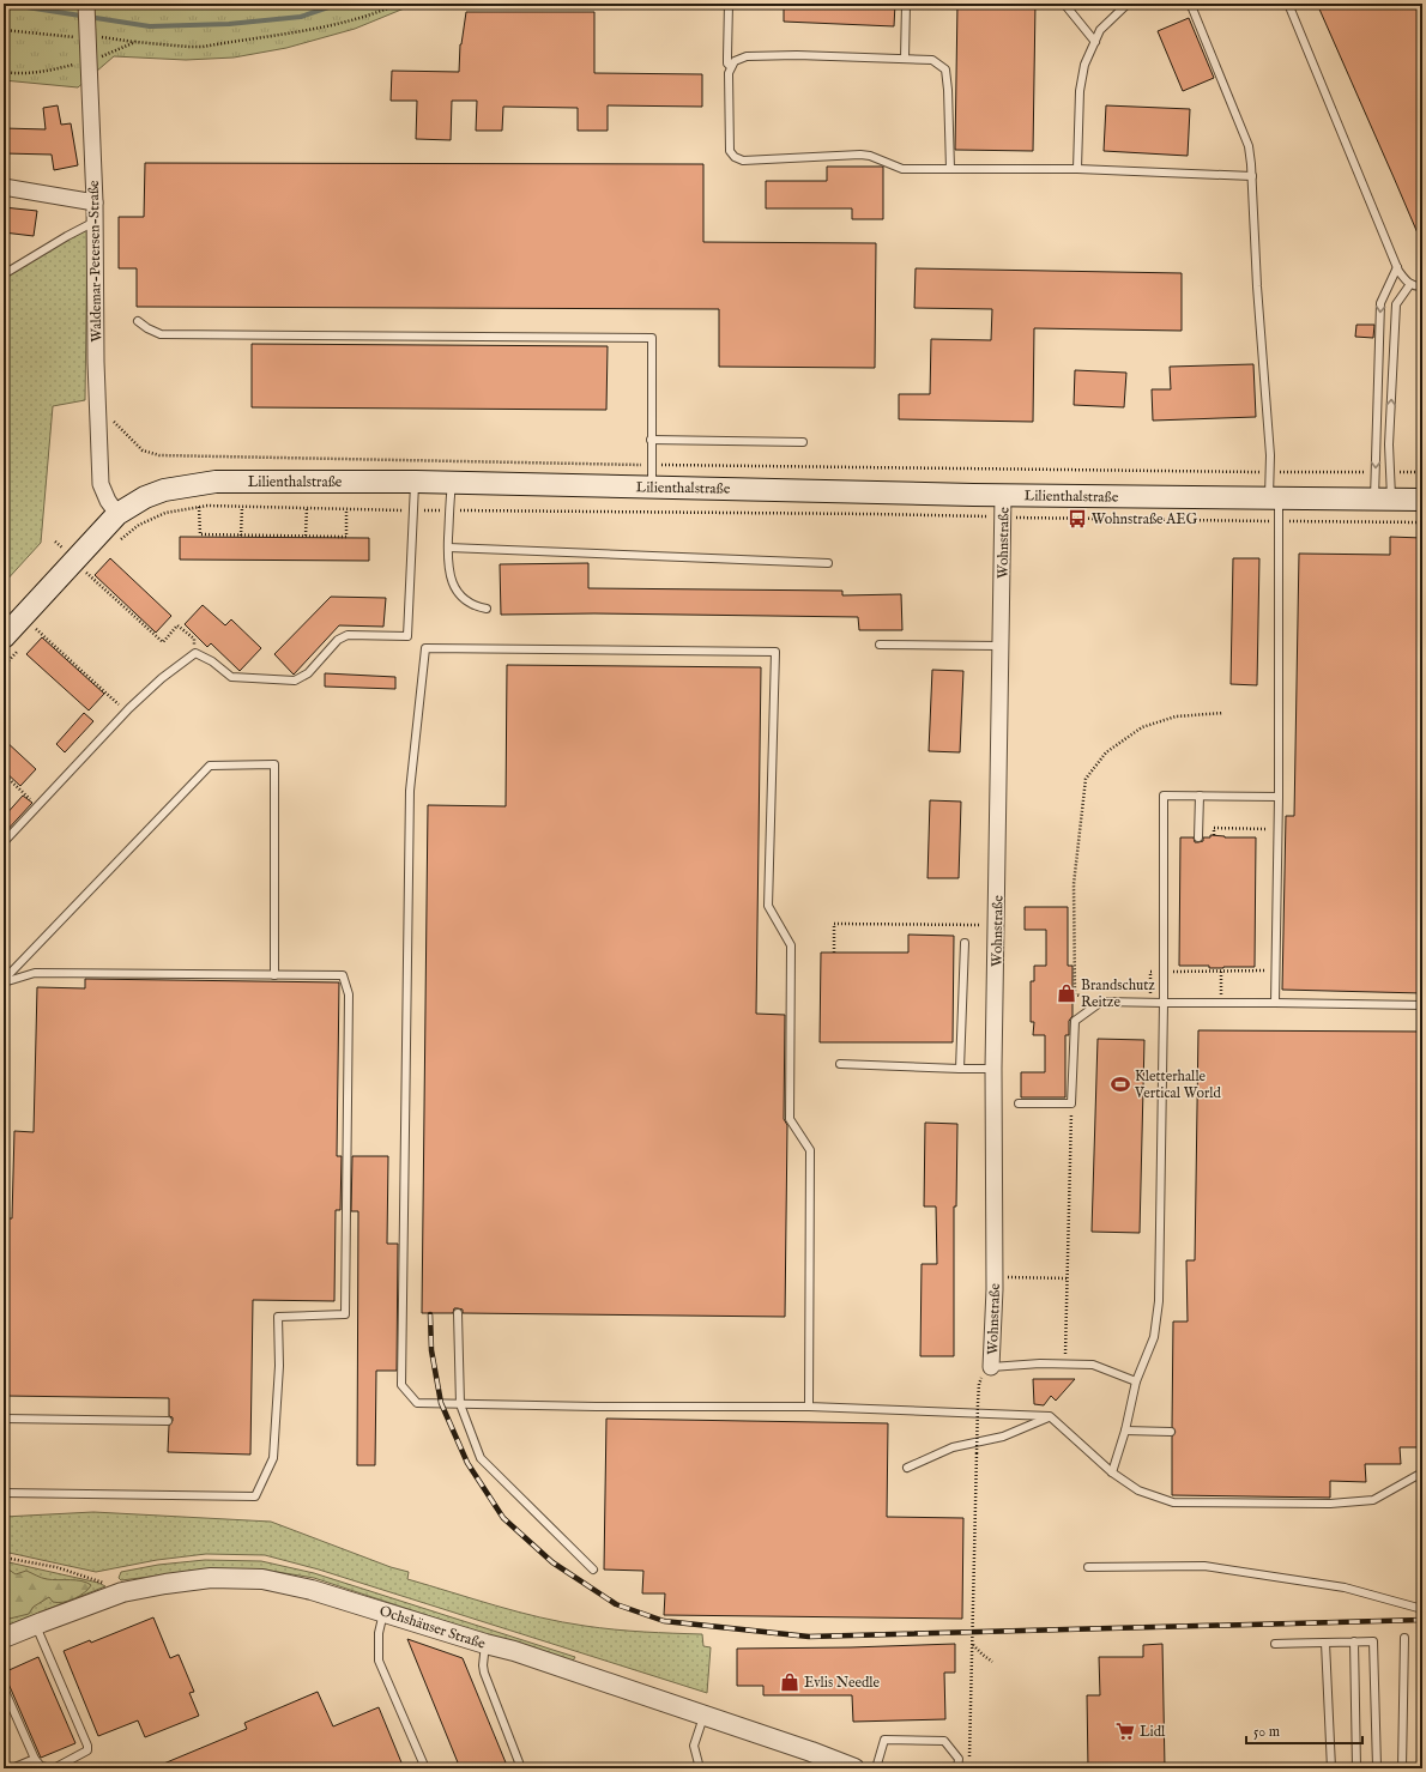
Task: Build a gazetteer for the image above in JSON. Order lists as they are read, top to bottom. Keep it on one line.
{"streets":{"main road":["Lilienthalstraße"],"street":["Waldemar-Petersen-Straße","Wohnstraße","Ochshäuser Straße"]},"crossings":[["Waldemar-Petersen-Straße","Lilienthalstraße"],["Lilienthalstraße","Wohnstraße"]],"places":{"bus stop":["Wohnstraße AEG"],"shop":["Brandschutz Reitze","Evlis Needle"],"sports":["Kletterhalle Vertical World"],"supermarket":["Lidl"]},"scale_bar":"50 m"}
